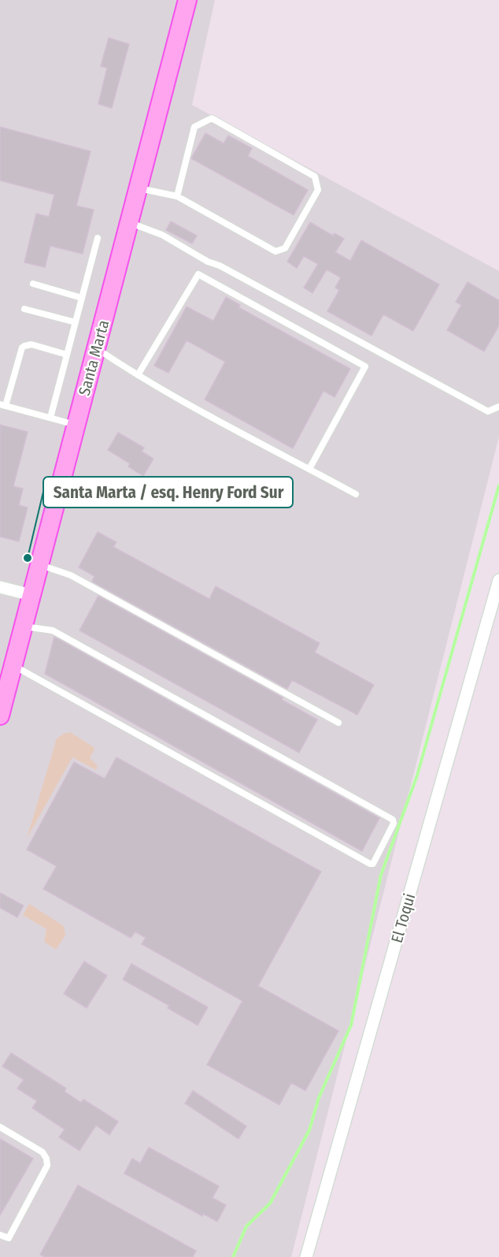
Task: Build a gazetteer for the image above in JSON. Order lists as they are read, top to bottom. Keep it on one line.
{"streets":{"main road":["Santa Marta"],"street":["El Toqui"]},"places":["Santa Marta / esq. Henry Ford Sur"]}
